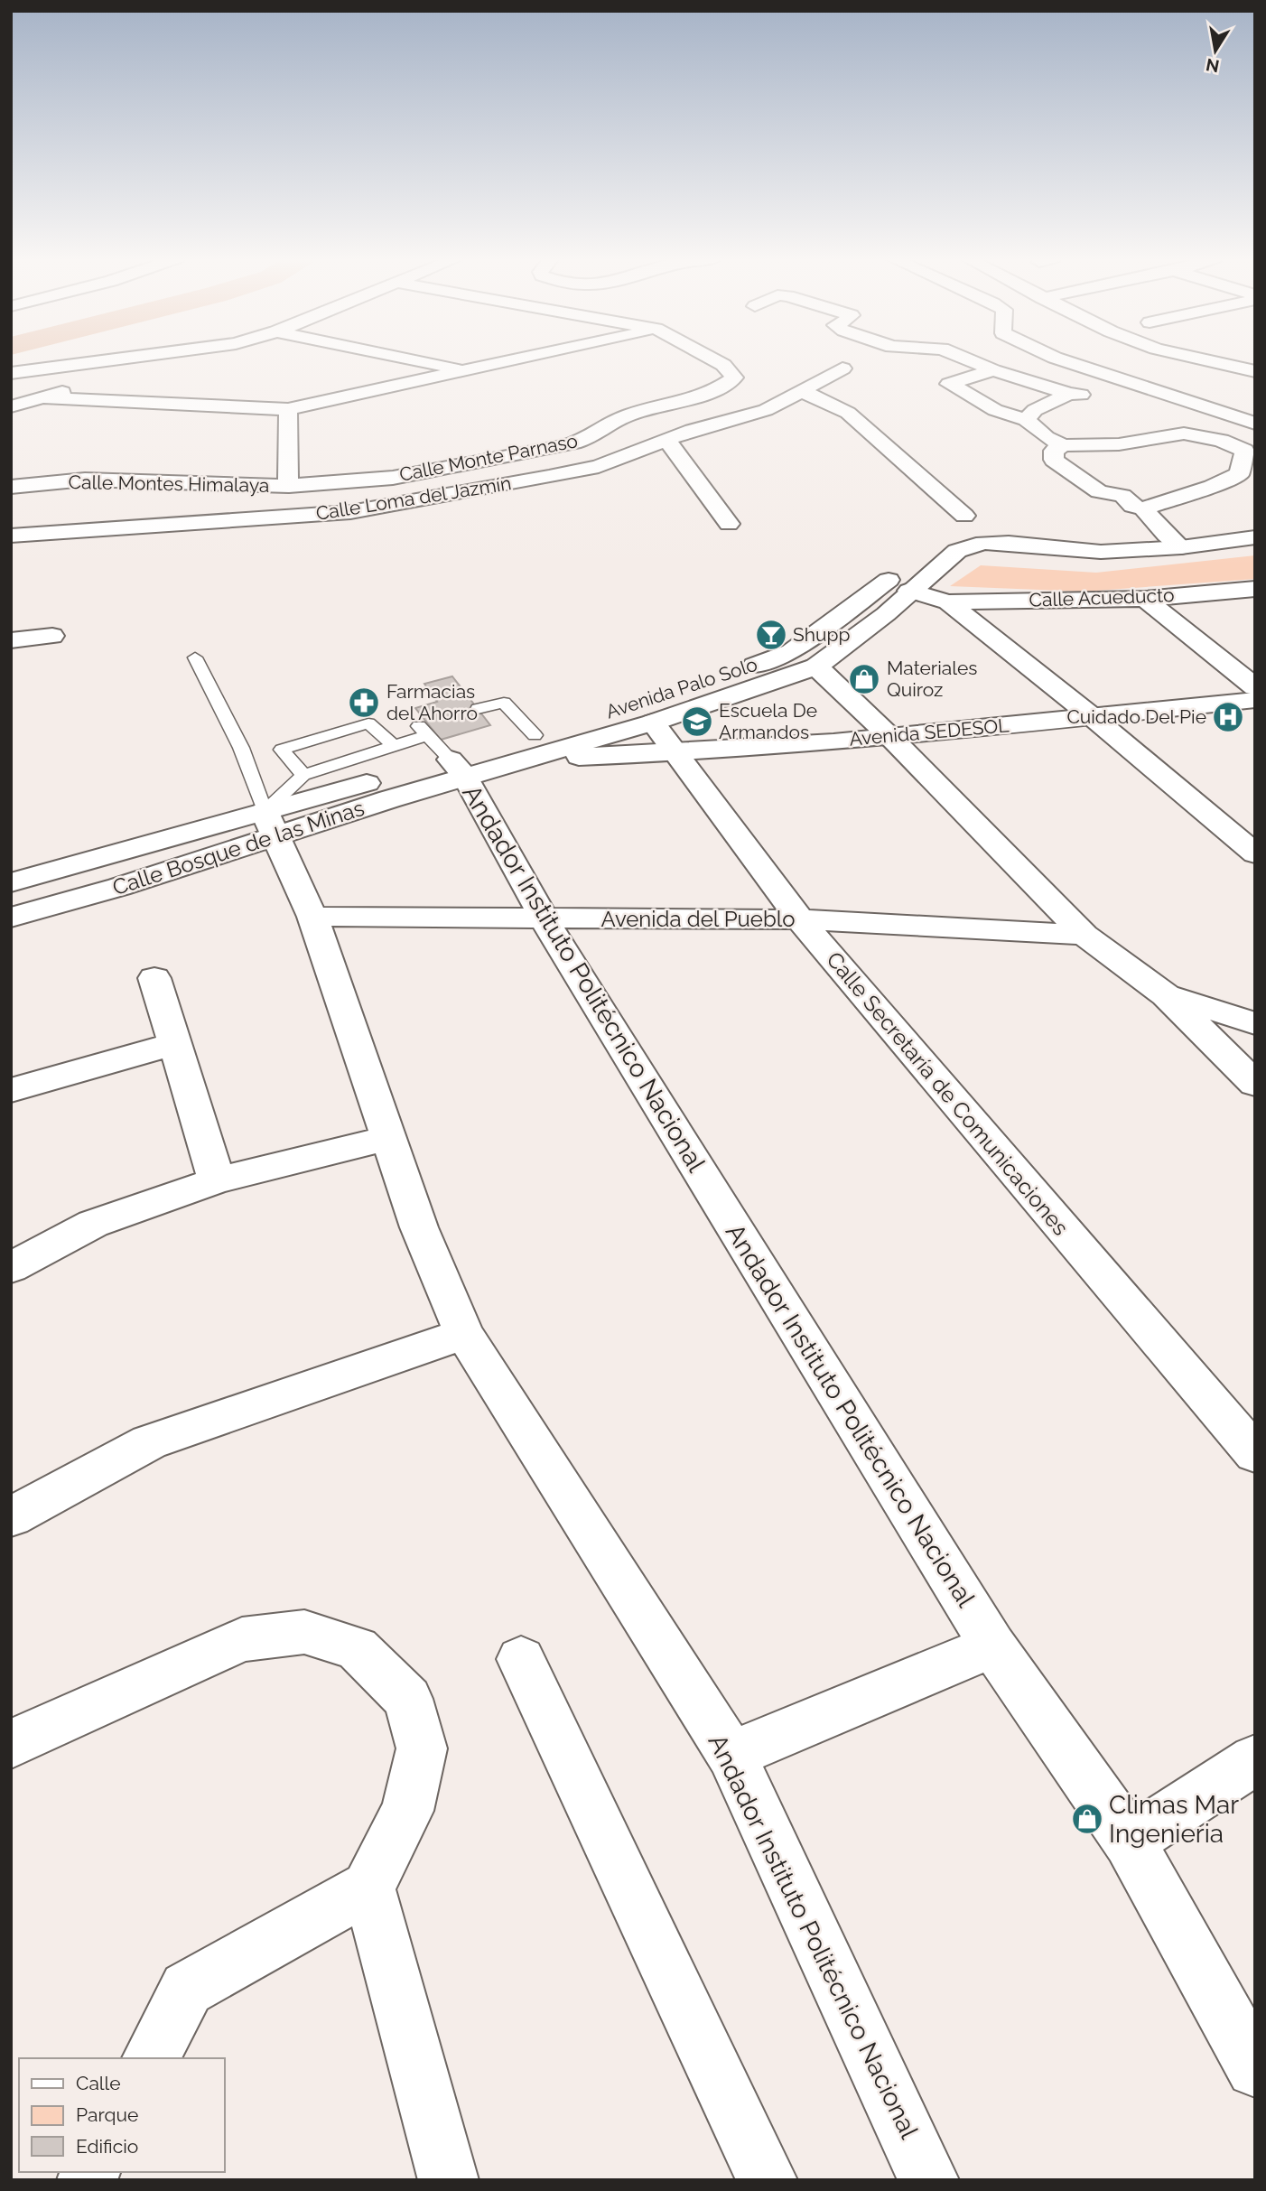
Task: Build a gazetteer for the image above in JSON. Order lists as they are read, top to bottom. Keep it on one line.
{"streets":{"street":["Calle Monte Parnaso","Calle Montes Himalaya","Calle Loma del Jazmín","Calle Acueducto","Avenida Palo Solo","Avenida SEDESOL","Calle Bosque de las Minas","Avenida del Pueblo","Andador Instituto Politécnico Nacional","Calle Secretaría de Comunicaciones"]},"crossings":[["Calle Monte Parnaso","Calle Montes Himalaya"],["Avenida Palo Solo","Avenida SEDESOL"],["Avenida Palo Solo","Calle Secretaría de Comunicaciones"],["Avenida SEDESOL","Calle Bosque de las Minas"],["Avenida SEDESOL","Andador Instituto Politécnico Nacional"],["Avenida SEDESOL","Calle Secretaría de Comunicaciones"],["Calle Bosque de las Minas","Andador Instituto Politécnico Nacional"],["Avenida del Pueblo","Andador Instituto Politécnico Nacional"],["Avenida del Pueblo","Calle Secretaría de Comunicaciones"]],"places":{"bar":["Shupp"],"shop":["Materiales Quiroz","Climas Mar Ingenieria"],"pharmacy":["Farmacias del Ahorro"],"hospital":["Cuidado Del Pie"],"school or university":["Escuela De Armandos"]},"legend":["Calle","Parque","Edificio"],"north":"bottom"}
